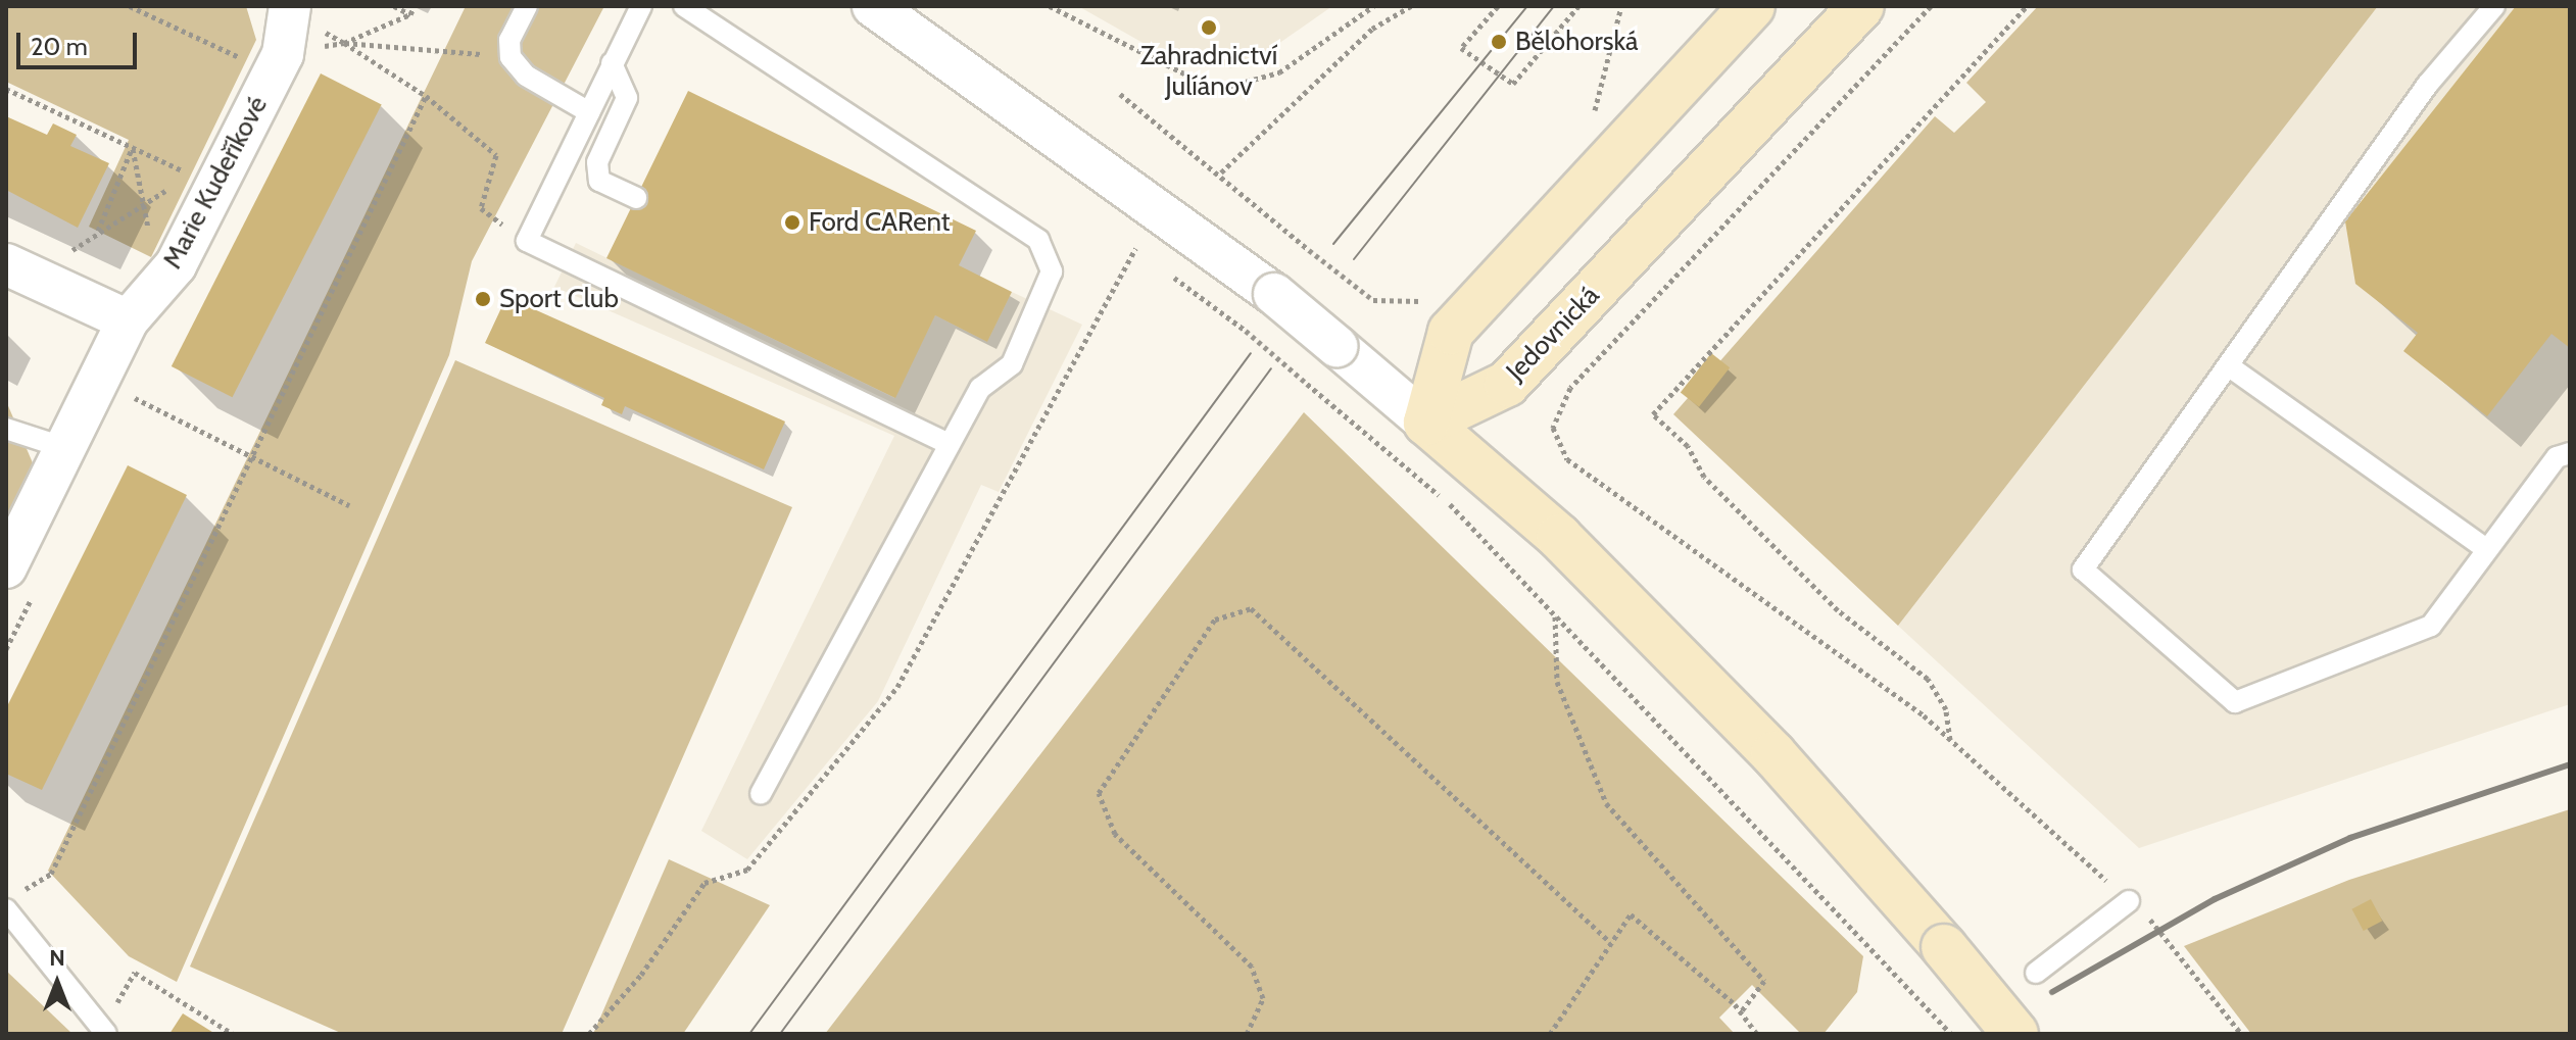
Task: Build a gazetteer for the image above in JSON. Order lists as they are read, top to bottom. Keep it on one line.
{"streets":{"main road":["Jedovnická"],"street":["Marie Kudeříkové"]},"places":["Zahradnictví Julíánov","Bělohorská","Ford CARent","Sport Club"],"scale_bar":"20 m","north":"top"}
